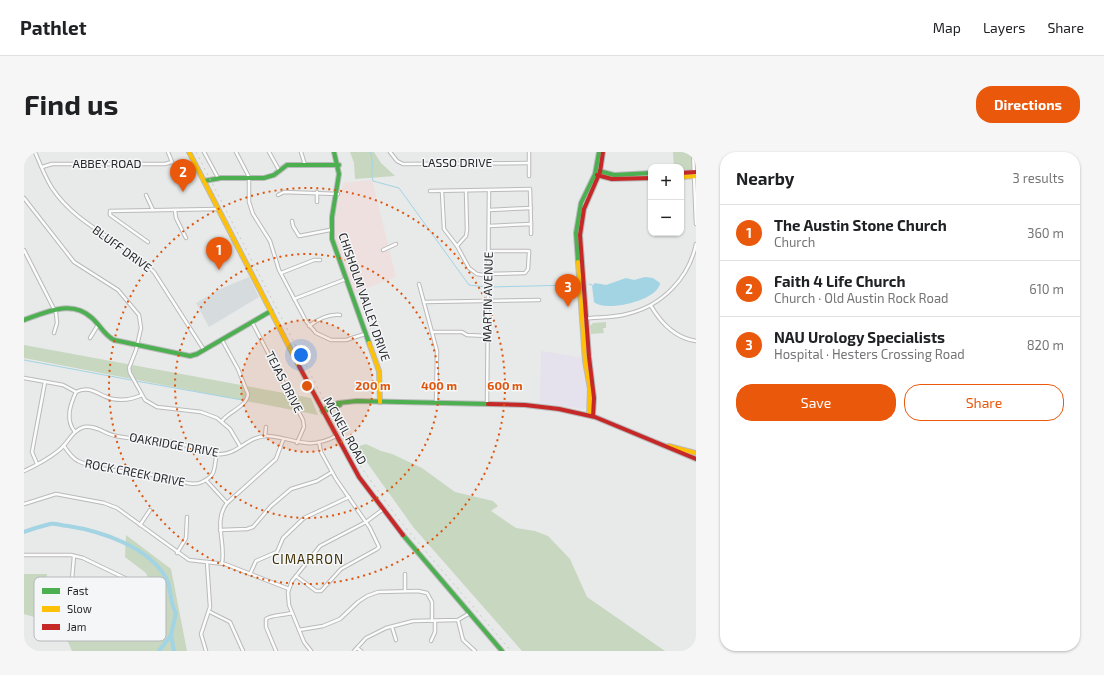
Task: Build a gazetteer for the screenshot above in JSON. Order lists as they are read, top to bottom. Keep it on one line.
{"streets":{"street":["LASSO DRIVE","ABBEY ROAD","BLUFF DRIVE","CHISHOLM VALLEY DRIVE","MARTIN AVENUE","TEJAS DRIVE","MCNEIL ROAD","OAKRIDGE DRIVE","ROCK CREEK DRIVE"]},"crossings":[["ABBEY ROAD","BLUFF DRIVE"]],"districts":["CIMARRON"],"legend":["Fast","Slow","Jam"],"page":{"header":"Pathlet","nav":["Map","Layers","Share"],"buttons":["Directions",["Save","Share"]],"title":"Find us","heading":["Nearby","3 results"],"pins":["2","1","3"],"map_buttons":["+","−"],"list":[{"mark":"1","name":"The Austin Stone Church","note":"Church","value":"360 m"},{"mark":"2","name":"Faith 4 Life Church","note":"Church · Old Austin Rock Road","value":"610 m"},{"mark":"3","name":"NAU Urology Specialists","note":"Hospital · Hesters Crossing Road","value":"820 m"}]},"rings":["200 m","400 m","600 m"]}
